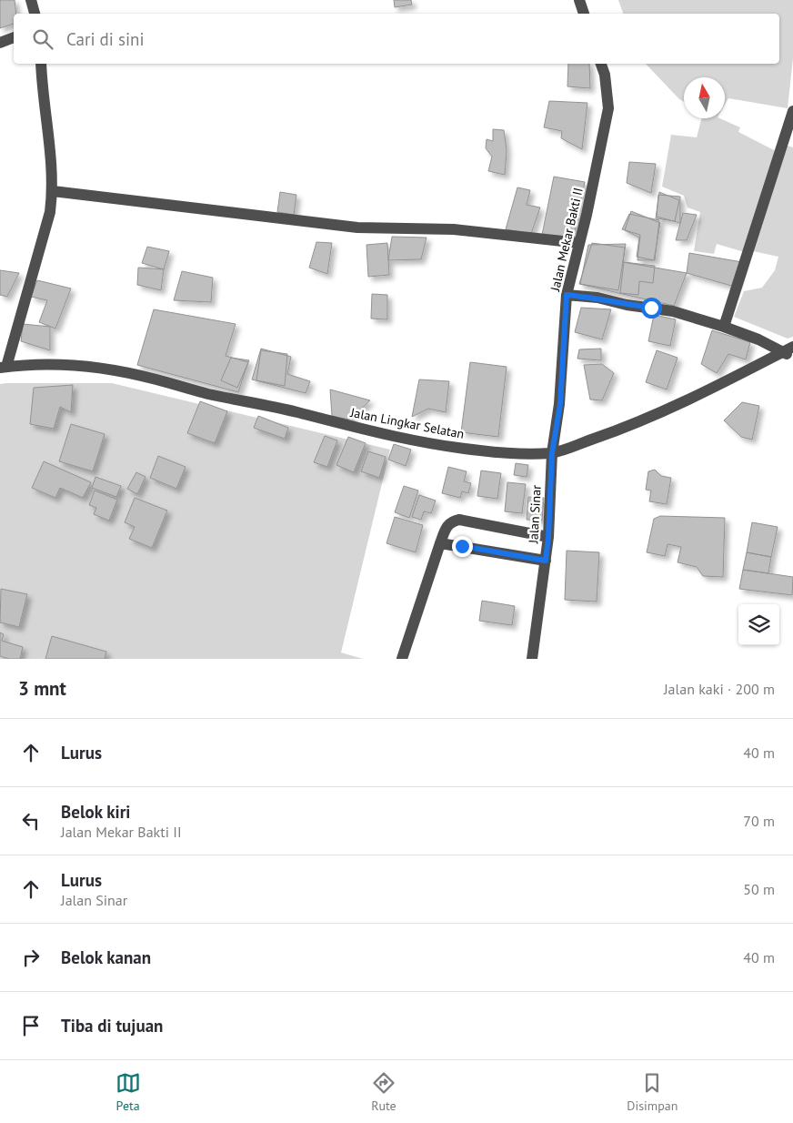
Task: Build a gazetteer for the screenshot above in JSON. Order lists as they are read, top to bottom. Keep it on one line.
{"streets":{"street":["Jalan Mekar Bakti II","Jalan Lingkar Selatan","Jalan Sinar"]},"crossings":[["Jalan Mekar Bakti II","Jalan Lingkar Selatan"],["Jalan Mekar Bakti II","Jalan Sinar"],["Jalan Lingkar Selatan","Jalan Sinar"]],"north":"top","page":{"search":"Cari di sini","heading":["3 mnt","Jalan kaki · 200 m"],"list":[["Lurus","40 m"],["Belok kiri","Jalan Mekar Bakti II","70 m"],["Lurus","Jalan Sinar","50 m"],["Belok kanan","40 m"],"Tiba di tujuan"],"nav":["Peta","Rute","Disimpan"]}}
